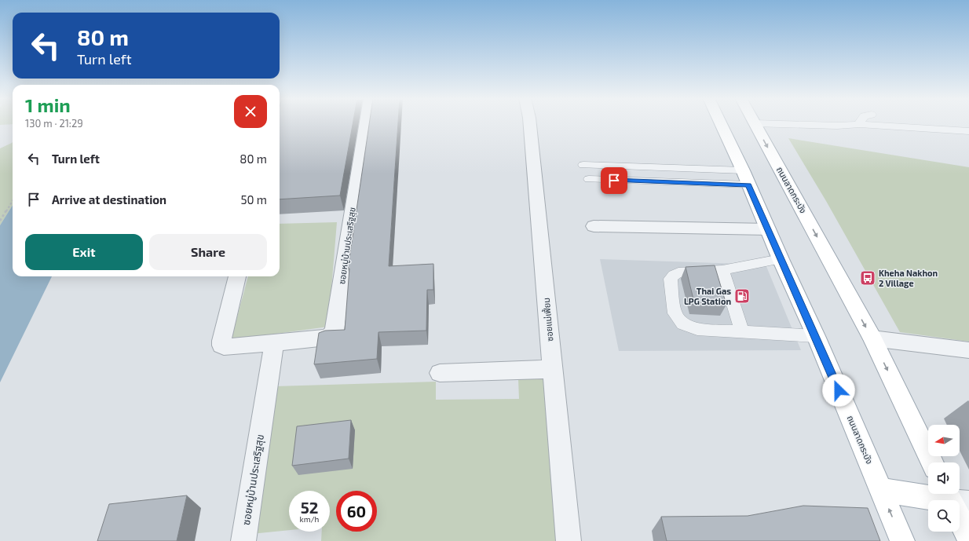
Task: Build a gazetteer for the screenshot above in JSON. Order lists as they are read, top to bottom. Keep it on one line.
{"streets":{"main road":["ถนนลาดกระบัง"],"street":["ซอยหมู่บ้านประเสริฐสุข","ซอยแม่เฟี้ยม"]},"places":{"bus stop":["Kheha Nakhon 2 Village"],"fuel station":["Thai Gas LPG Station"]},"north":"left","page":{"turn":["80 m","Turn left"],"heading":["1 min","130 m · 21:29"],"list":[{"name":"Turn left","value":"80 m"},{"name":"Arrive at destination","value":"50 m"}],"buttons":["Exit","Share"],"speed":"52 km/h","limit":"60"}}
